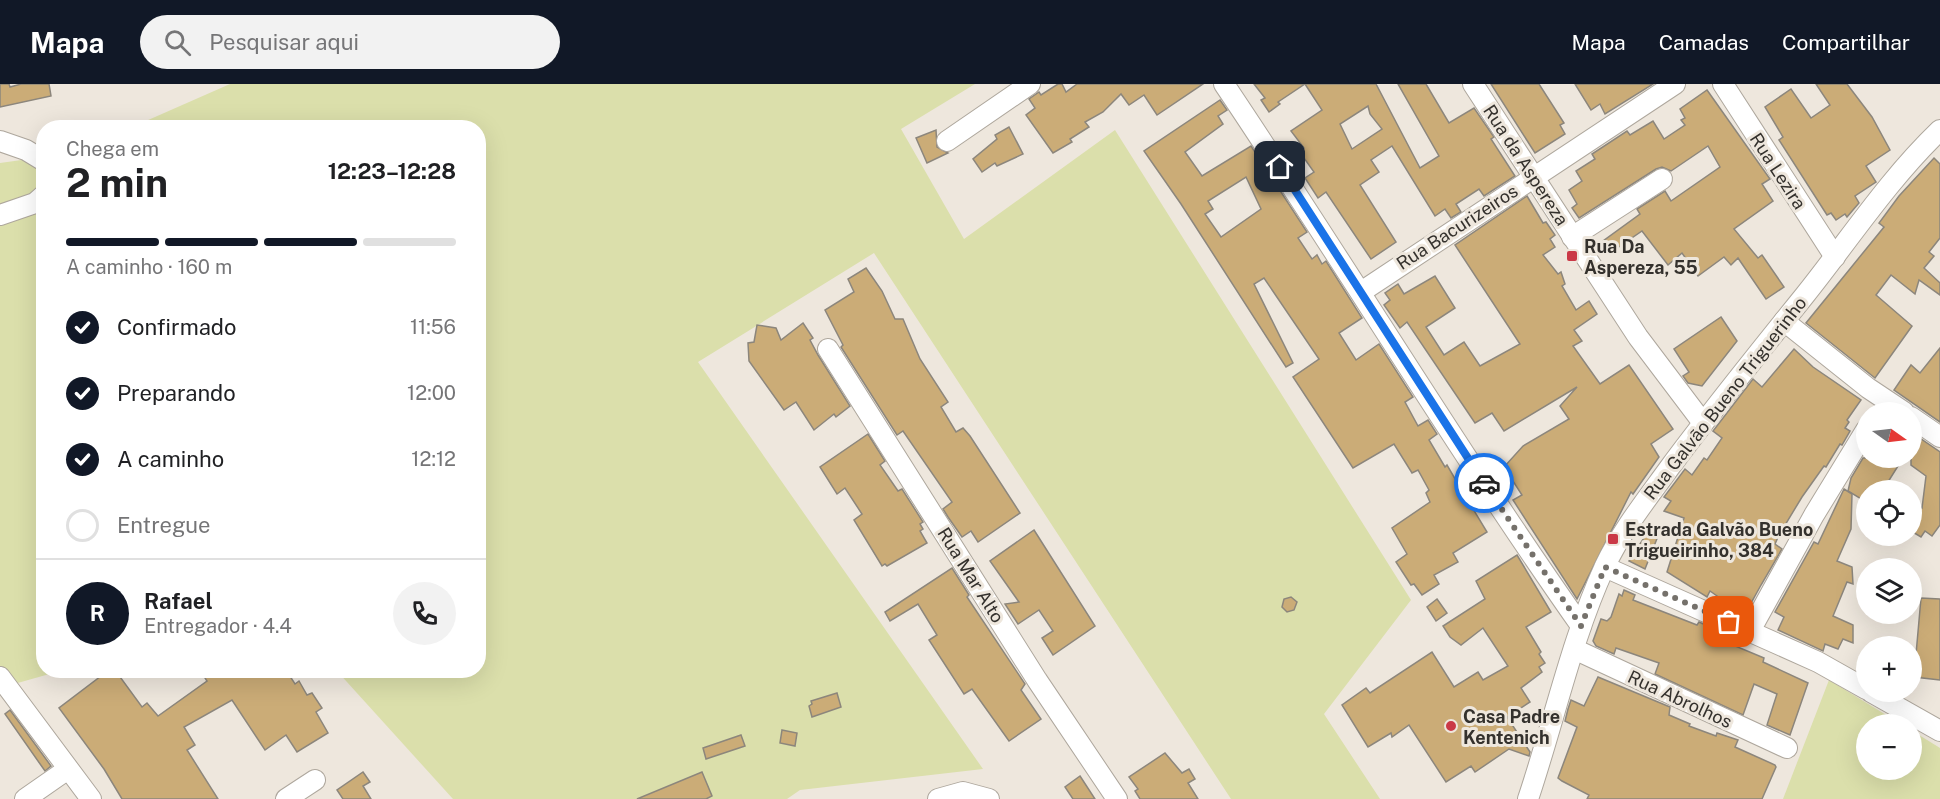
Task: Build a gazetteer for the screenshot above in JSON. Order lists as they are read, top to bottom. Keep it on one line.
{"streets":{"street":["Rua da Aspereza","Rua Lezira","Rua Bacurizeiros","Rua Galvão Bueno Triguerinho","Rua Mar Alto","Rua Abrolhos"]},"crossings":[["Rua da Aspereza","Rua Bacurizeiros"],["Rua da Aspereza","Rua Galvão Bueno Triguerinho"],["Rua Lezira","Rua Galvão Bueno Triguerinho"],["Rua Galvão Bueno Triguerinho","Rua Abrolhos"]],"places":{"transit":["Rua Da Aspereza, 55","Estrada Galvão Bueno Trigueirinho, 384"],"other":["Casa Padre Kentenich"]},"north":"right","page":{"header":"Mapa","search":"Pesquisar aqui","nav":["Mapa","Camadas","Compartilhar"],"heading":["2 min","Chega em","12:23–12:28"],"panel":["Rafael","Entregador · 4.4"],"bar":"A caminho · 160 m","list":[["Confirmado","11:56"],["Preparando","12:00"],["A caminho","12:12"],"Entregue"],"map_buttons":["+","−"],"round":"R"}}
